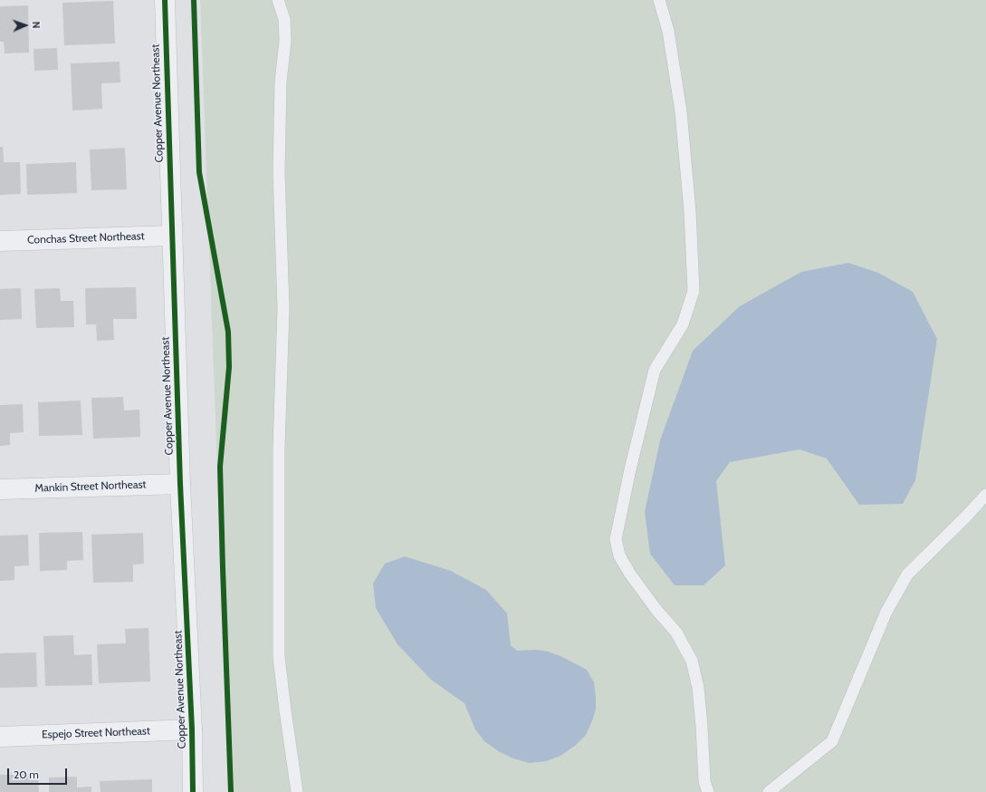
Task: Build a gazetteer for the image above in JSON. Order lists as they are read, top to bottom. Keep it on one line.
{"streets":{"street":["Copper Avenue Northeast","Conchas Street Northeast","Mankin Street Northeast","Espejo Street Northeast"]},"crossings":[["Copper Avenue Northeast","Conchas Street Northeast"],["Copper Avenue Northeast","Mankin Street Northeast"],["Copper Avenue Northeast","Espejo Street Northeast"]],"scale_bar":"20 m","north":"right"}
